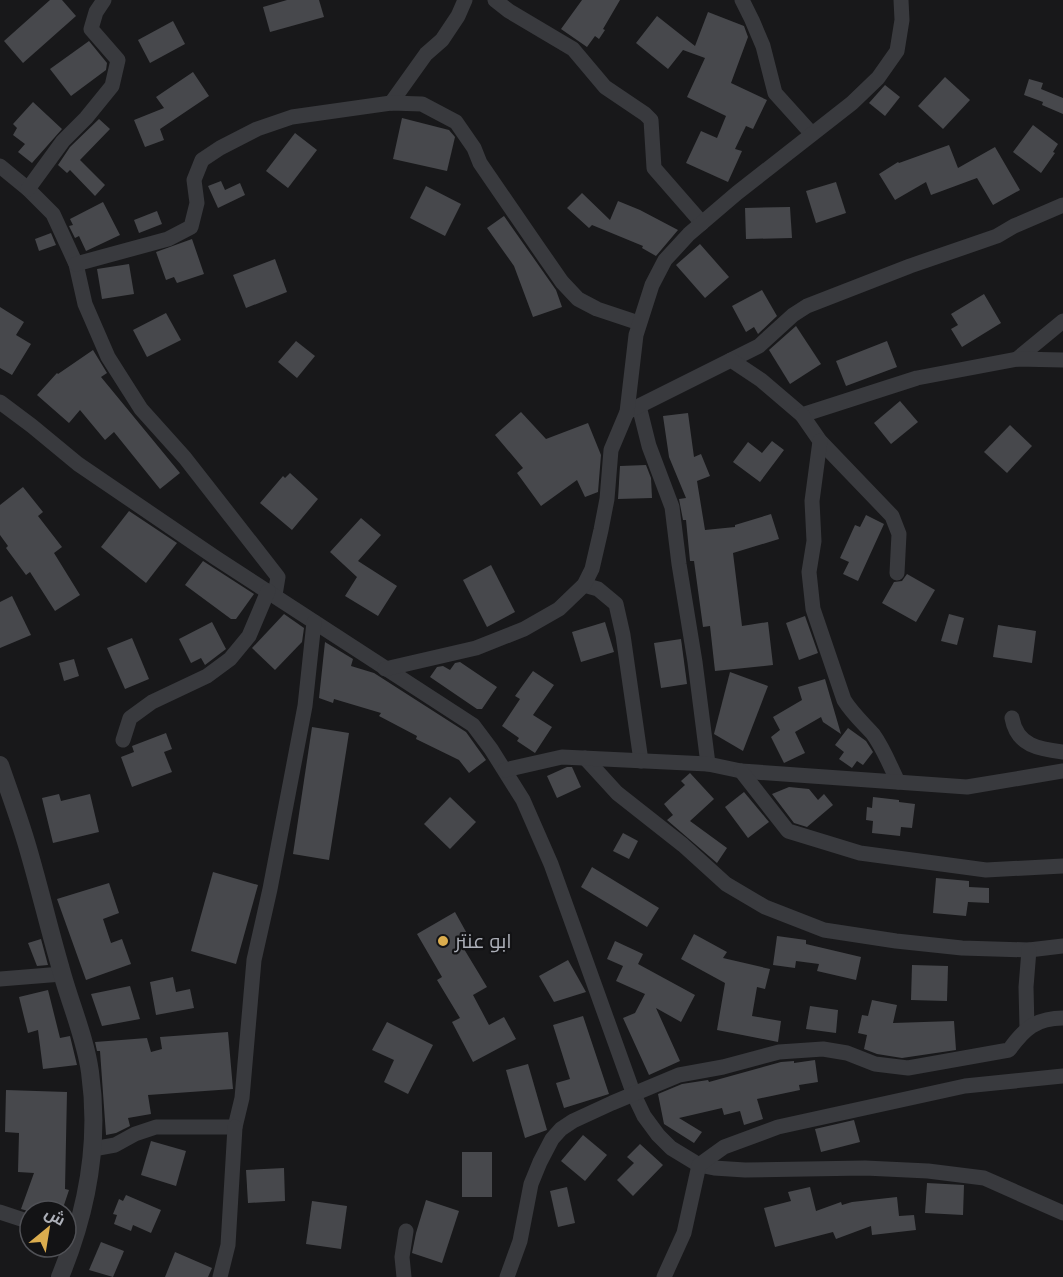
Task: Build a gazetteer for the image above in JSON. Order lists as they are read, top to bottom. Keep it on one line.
{"places":["ابو عنتر"],"north":"top right"}
